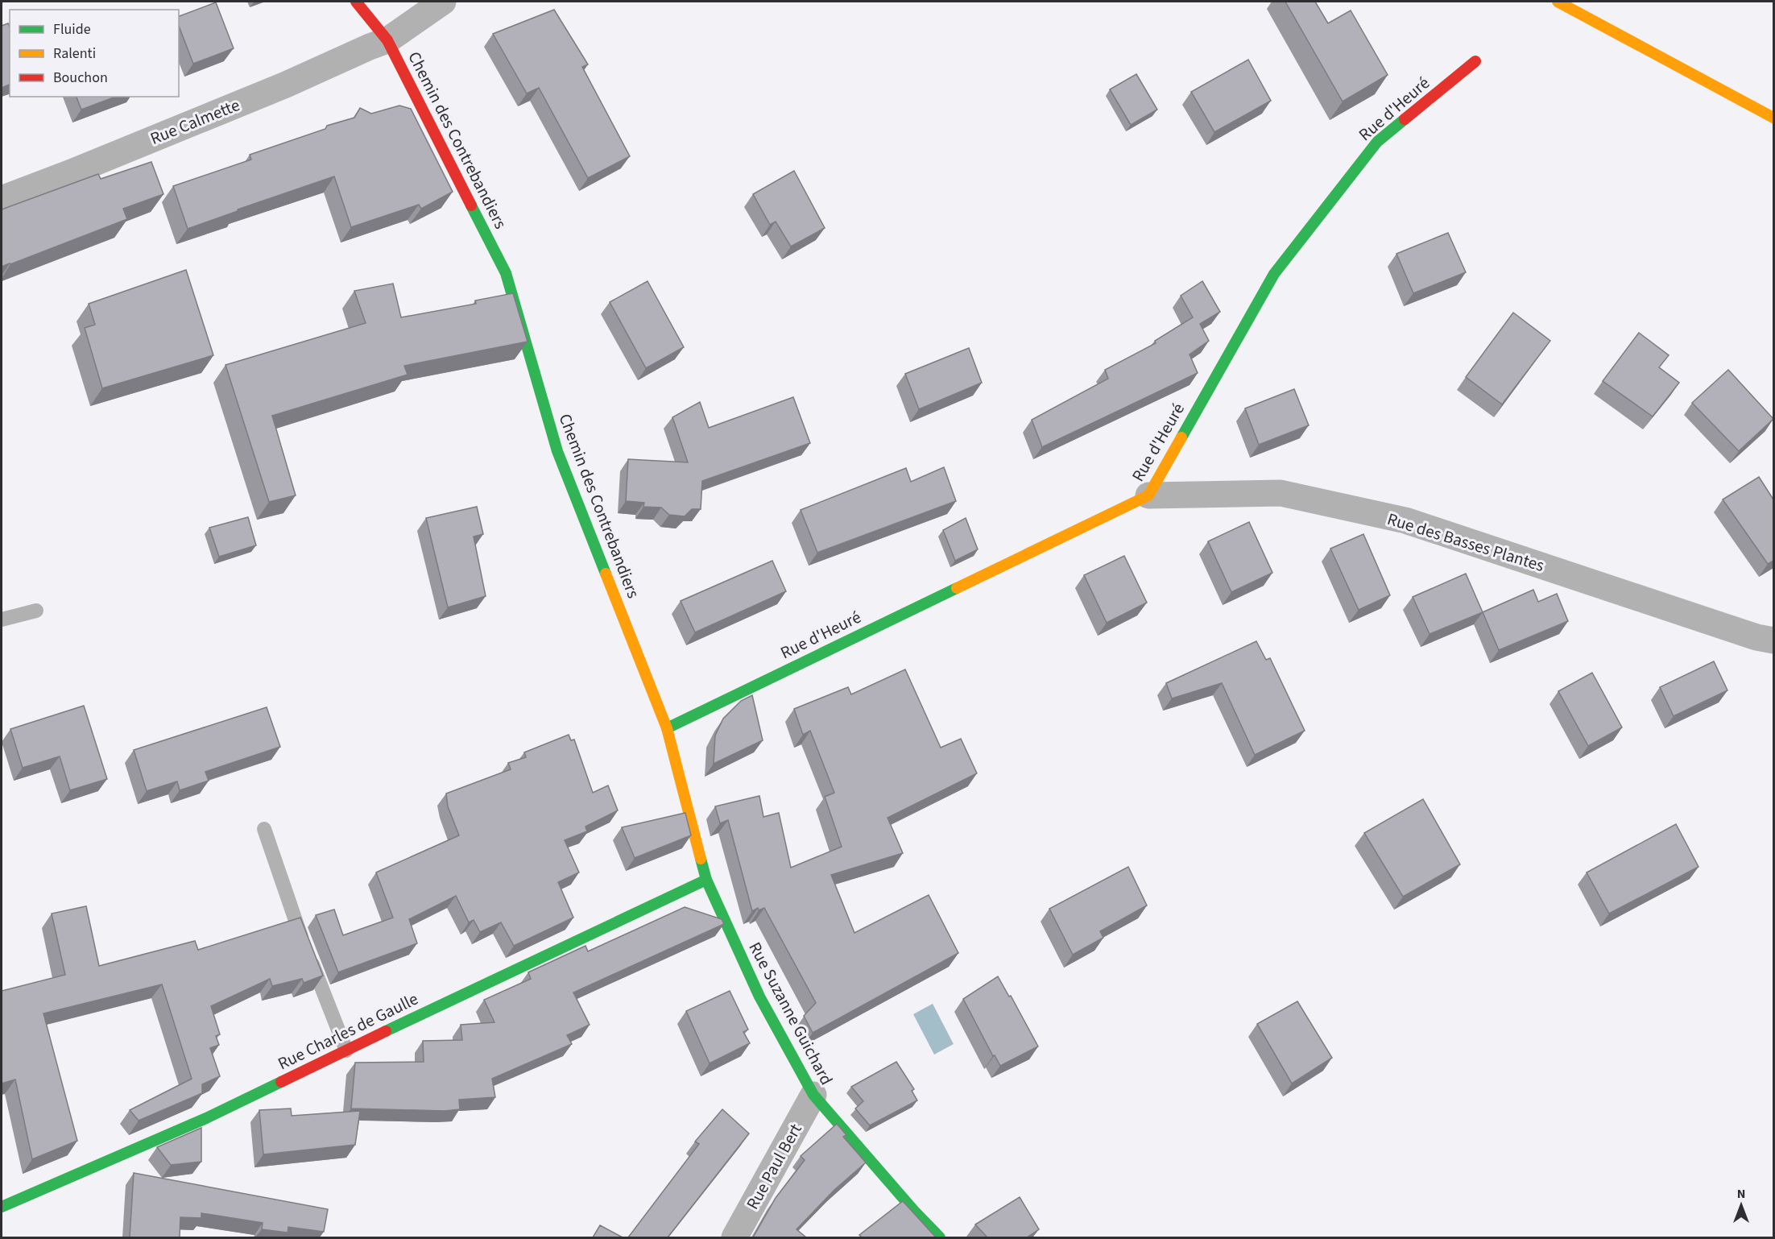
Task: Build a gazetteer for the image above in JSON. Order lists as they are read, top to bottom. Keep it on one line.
{"streets":{"street":["Rue d'Heuré","Rue Calmette","Chemin des Contrebandiers","Rue des Basses Plantes","Rue Suzanne Guichard","Rue Charles de Gaulle","Rue Paul Bert"]},"crossings":[["Rue d'Heuré","Chemin des Contrebandiers"],["Rue d'Heuré","Rue des Basses Plantes"],["Rue Calmette","Chemin des Contrebandiers"],["Chemin des Contrebandiers","Rue Suzanne Guichard"],["Chemin des Contrebandiers","Rue Charles de Gaulle"],["Rue Suzanne Guichard","Rue Charles de Gaulle"],["Rue Suzanne Guichard","Rue Paul Bert"]],"legend":["Fluide","Ralenti","Bouchon"],"north":"top"}
